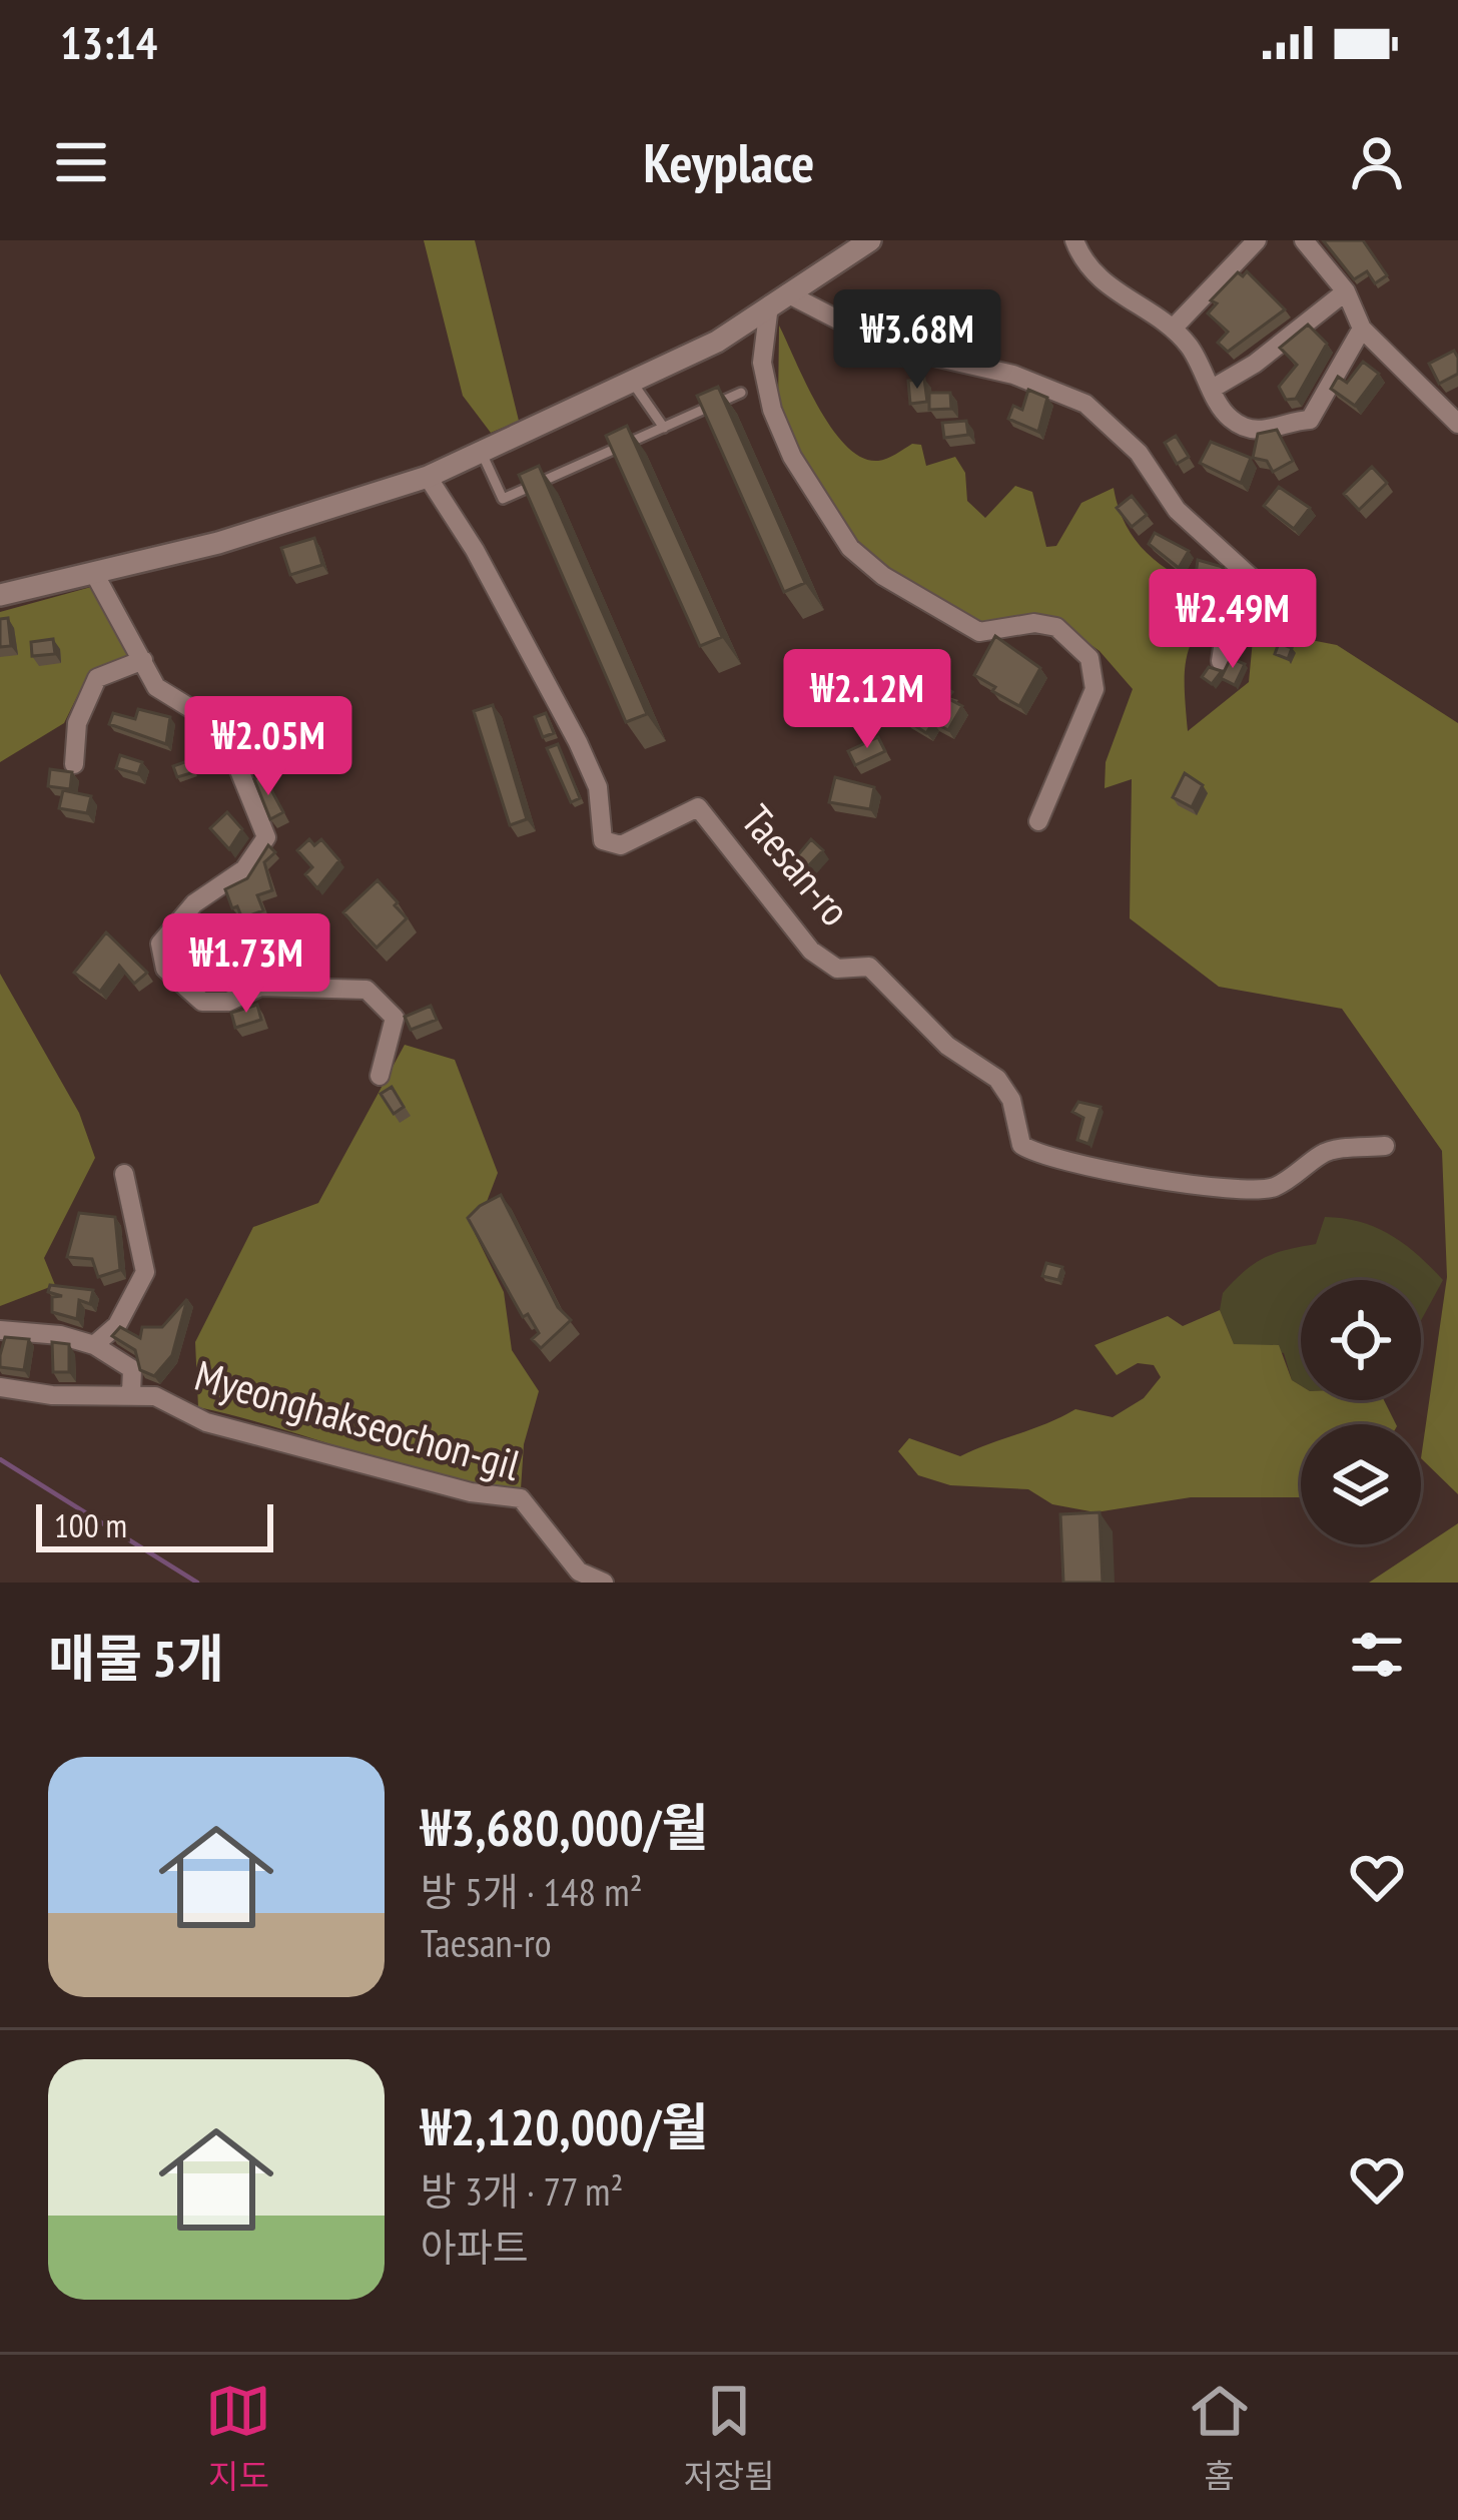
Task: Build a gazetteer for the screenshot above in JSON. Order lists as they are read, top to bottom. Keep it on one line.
{"streets":{"street":["Taesan-ro","Myeonghakseochon-gil"]},"scale_bar":"100 m","page":{"status":"13:14","header":"Keyplace","price":["₩3.68M","₩2.49M","₩2.12M","₩2.05M","₩1.73M"],"scale":"100 m","heading":"매물 5개","list":[{"name":"₩3,680,000/월","note":"방 5개 · 148 m² · Taesan-ro"},{"name":"₩2,120,000/월","note":"방 3개 · 77 m² · 아파트"}],"tabs":["지도","저장됨","홈"]}}
